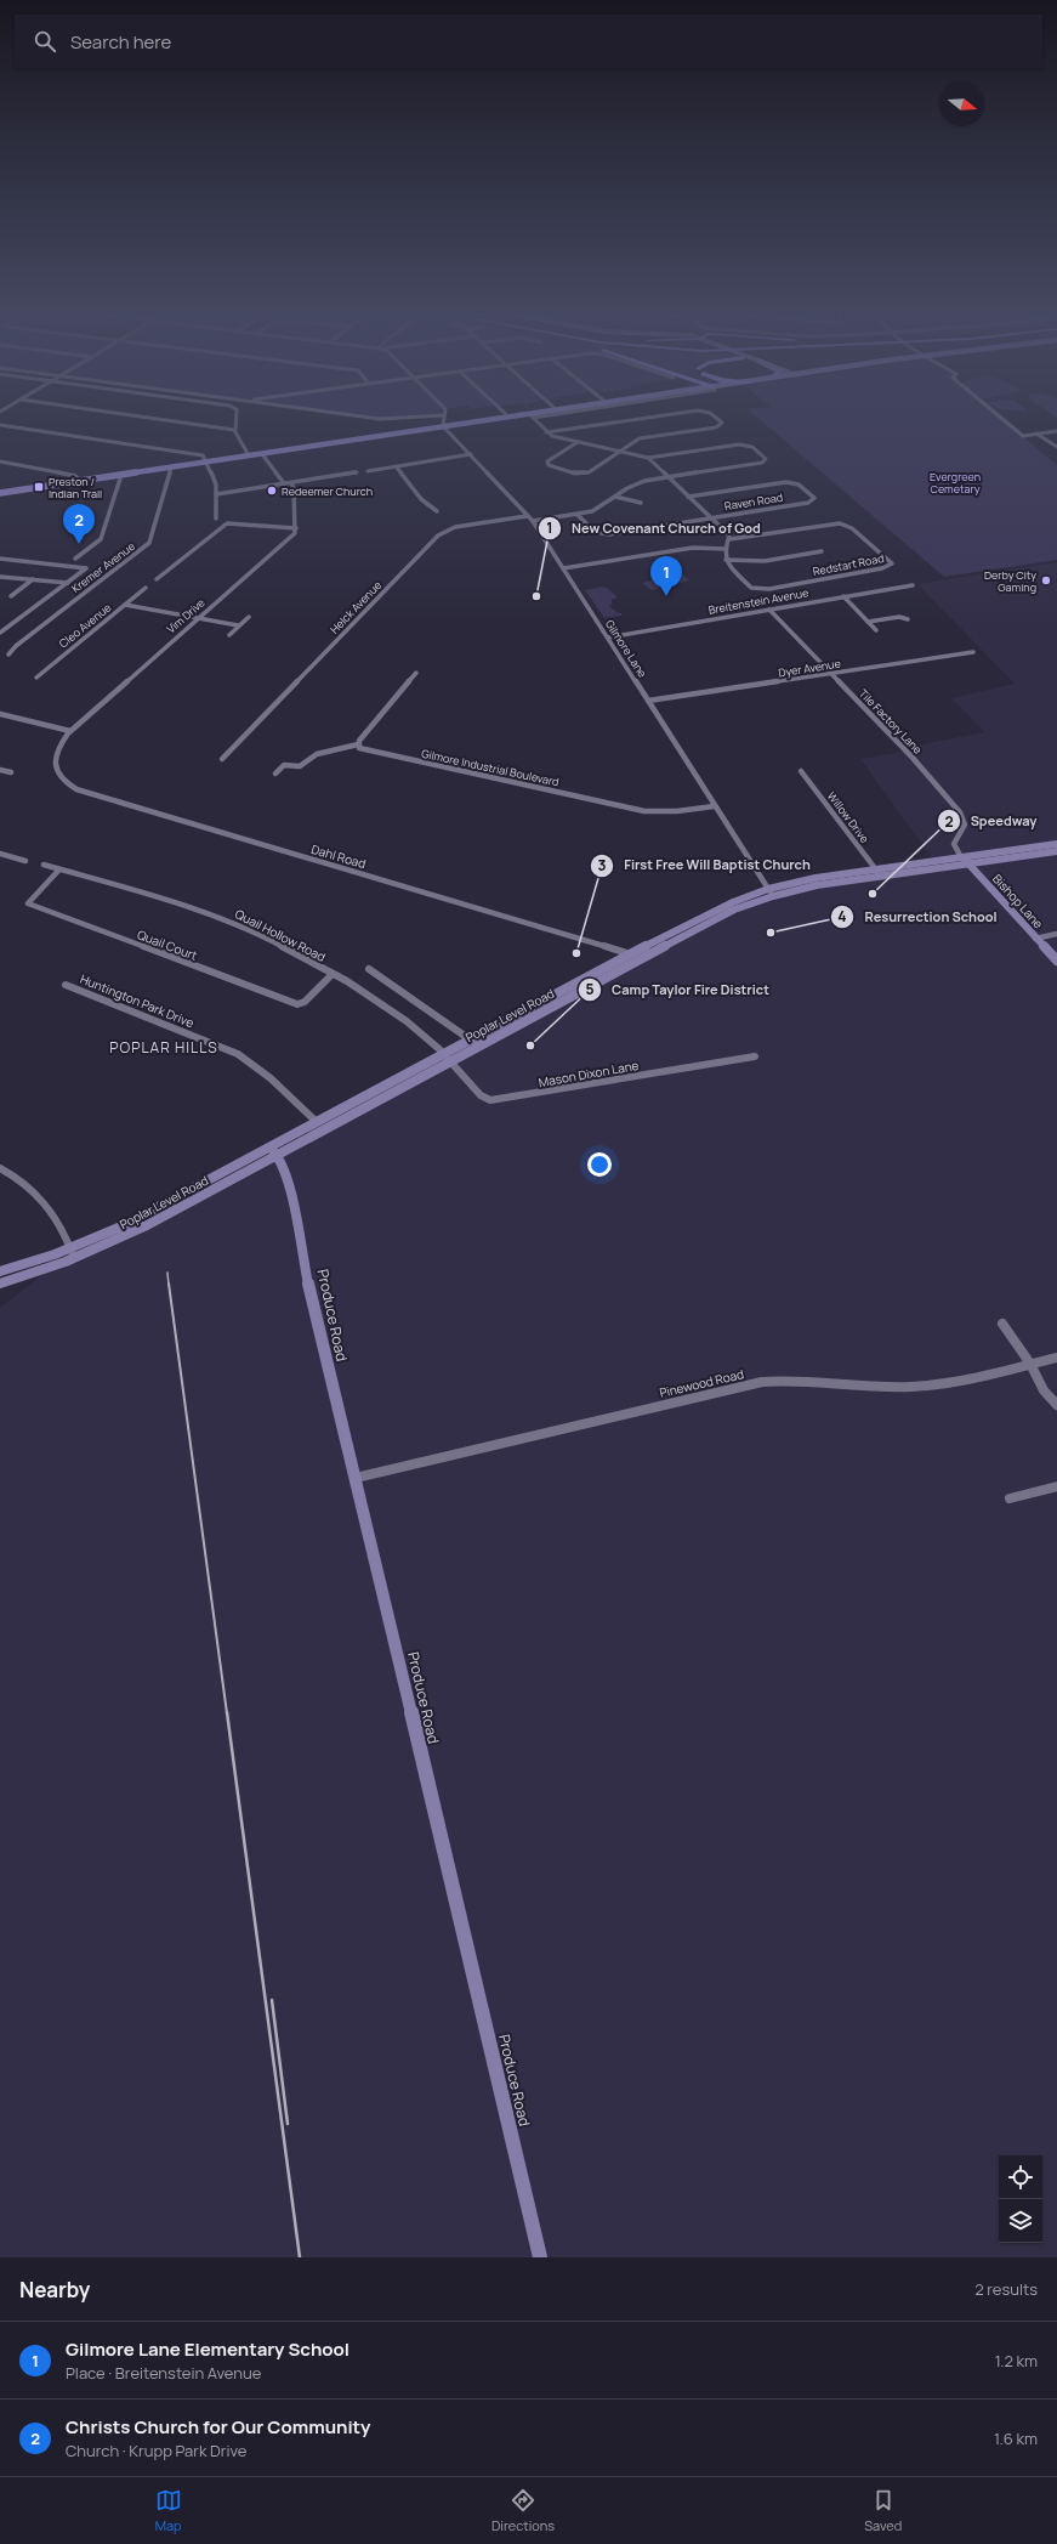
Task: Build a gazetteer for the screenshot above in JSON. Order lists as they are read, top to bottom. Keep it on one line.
{"streets":{"main road":["Bishop Lane","Poplar Level Road","Produce Road"],"street":["Raven Road","Redstart Road","Kremer Avenue","Breitenstein Avenue","Helck Avenue","Vim Drive","Cleo Avenue","Gilmore Lane","Dyer Avenue","Tile Factory Lane","Gilmore Industrial Boulevard","Willow Drive","Dahl Road","Quail Hollow Road","Quail Court","Huntington Park Drive","Mason Dixon Lane","Pinewood Road"]},"crossings":[["Breitenstein Avenue","Gilmore Lane"],["Breitenstein Avenue","Tile Factory Lane"],["Helck Avenue","Gilmore Lane"],["Vim Drive","Dahl Road"],["Gilmore Lane","Dyer Avenue"],["Gilmore Lane","Gilmore Industrial Boulevard"],["Gilmore Lane","Poplar Level Road"],["Dyer Avenue","Tile Factory Lane"],["Tile Factory Lane","Bishop Lane"],["Tile Factory Lane","Poplar Level Road"],["Willow Drive","Poplar Level Road"],["Dahl Road","Poplar Level Road"],["Bishop Lane","Poplar Level Road"],["Quail Hollow Road","Quail Court"],["Quail Hollow Road","Poplar Level Road"],["Quail Hollow Road","Mason Dixon Lane"],["Huntington Park Drive","Poplar Level Road"],["Poplar Level Road","Mason Dixon Lane"],["Poplar Level Road","Produce Road"],["Produce Road","Pinewood Road"]],"districts":["POPLAR HILLS"],"parks":["Evergreen Cemetary"],"places":{"transit":["Preston / Indian Trail"],"other":["Redeemer Church","Derby City Gaming","New Covenant Church of God","Speedway","Resurrection School","First Free Will Baptist Church","Camp Taylor Fire District"]},"north":"right","page":{"search":"Search here","pins":["2","1"],"heading":["Nearby","2 results"],"list":[{"mark":"1","name":"Gilmore Lane Elementary School","note":"Place · Breitenstein Avenue","value":"1.2 km"},{"mark":"2","name":"Christs Church for Our Community","note":"Church · Krupp Park Drive","value":"1.6 km"}],"nav":["Map","Directions","Saved"]}}
